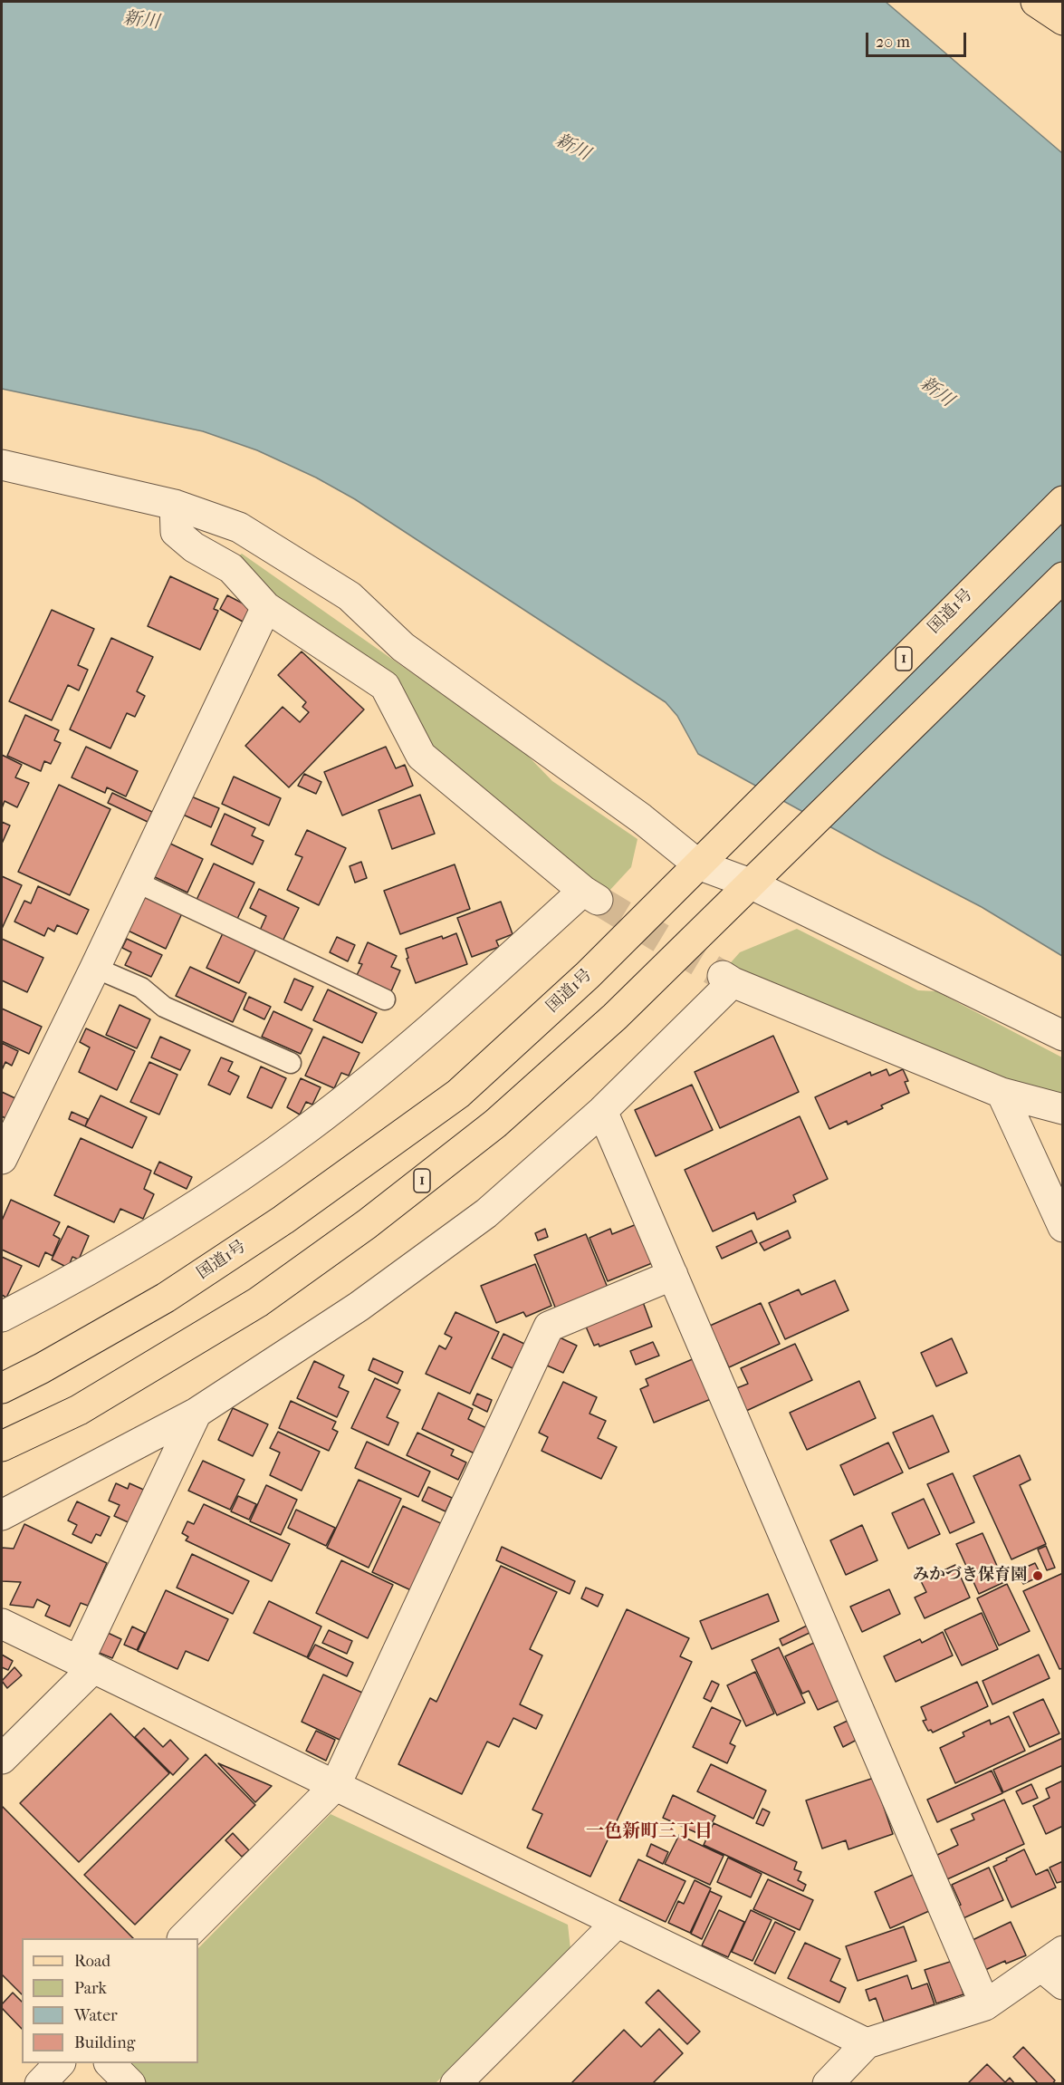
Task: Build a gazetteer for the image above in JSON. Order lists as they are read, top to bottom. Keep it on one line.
{"streets":{"main road":["国道1号","1"]},"districts":["一色新町三丁目"],"water":["新川"],"places":["みかづき保育園"],"legend":["Road","Park","Water","Building"],"scale_bar":"20 m"}
